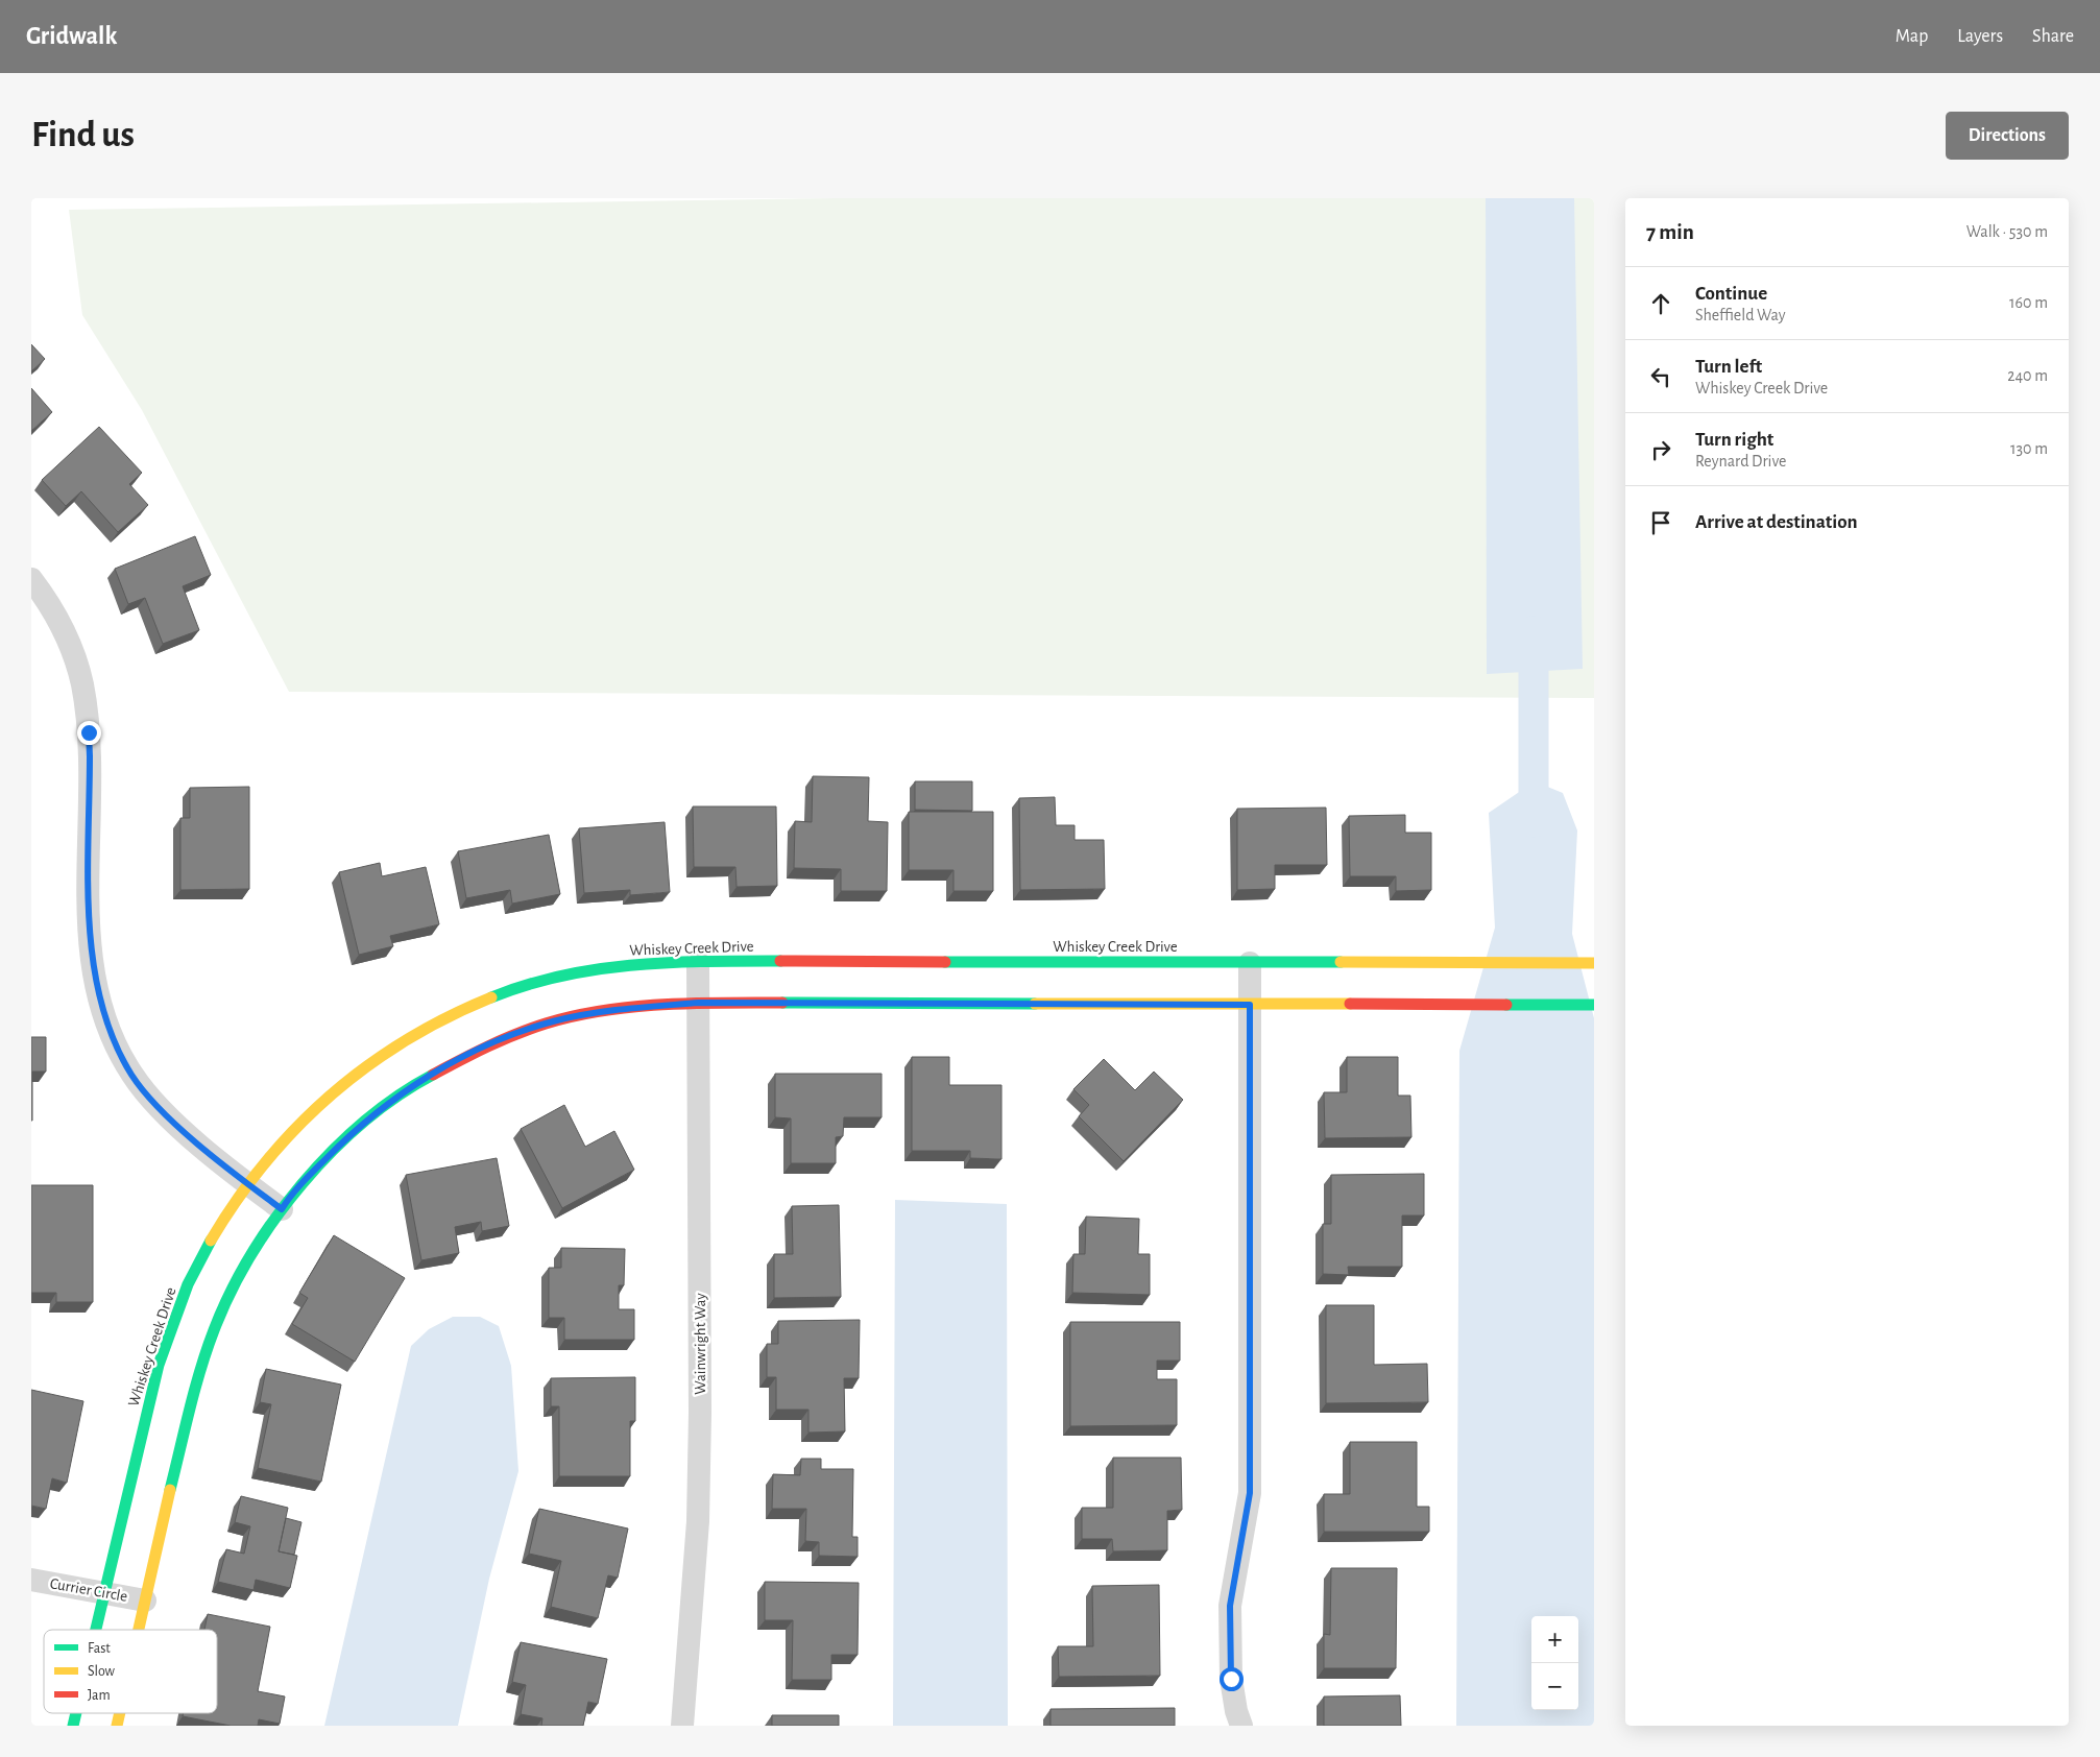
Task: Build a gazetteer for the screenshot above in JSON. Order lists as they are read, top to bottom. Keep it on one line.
{"streets":{"street":["Whiskey Creek Drive","Wainwright Way","Currier Circle"]},"crossings":[["Whiskey Creek Drive","Wainwright Way"],["Whiskey Creek Drive","Currier Circle"]],"legend":["Fast","Slow","Jam"],"page":{"header":"Gridwalk","nav":["Map","Layers","Share"],"buttons":"Directions","title":"Find us","heading":["7 min","Walk · 530 m"],"list":[["Continue","Sheffield Way","160 m"],["Turn left","Whiskey Creek Drive","240 m"],["Turn right","Reynard Drive","130 m"],"Arrive at destination"],"map_buttons":["+","−"]}}
